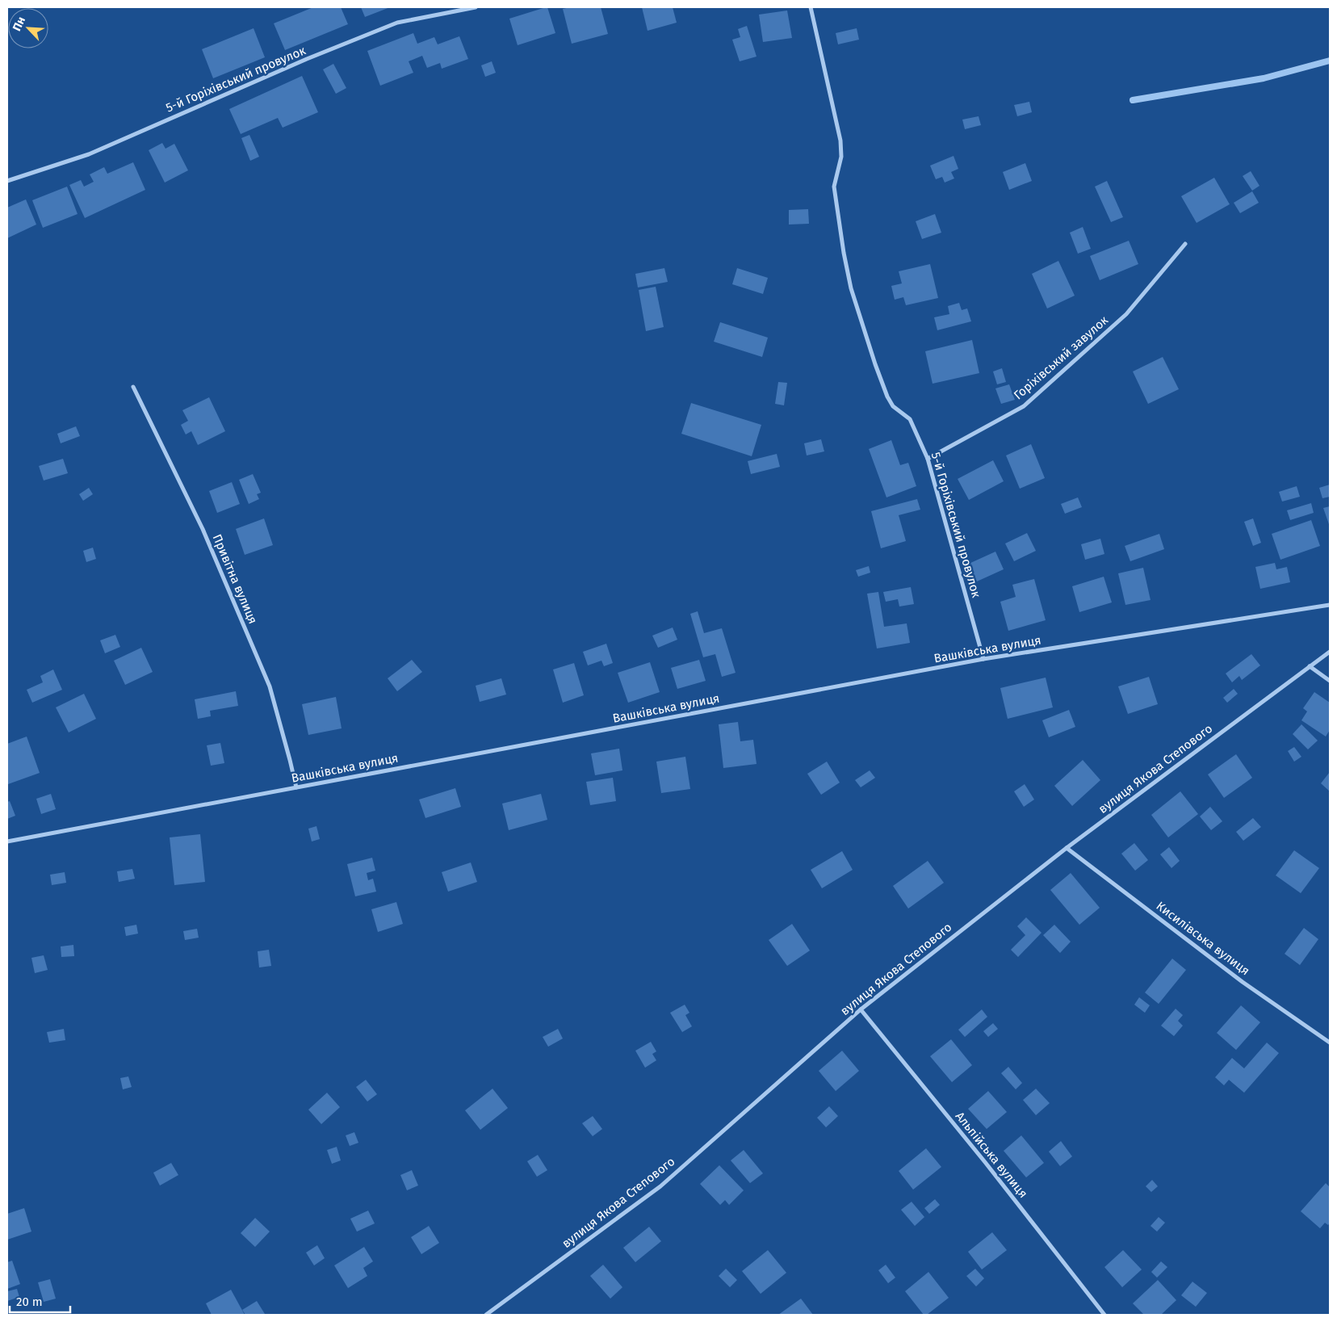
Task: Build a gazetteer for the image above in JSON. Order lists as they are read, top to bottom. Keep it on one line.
{"streets":{"street":["5-й Горіхівський провулок","Горіхівський завулок","Привітна вулиця","Вашківська вулиця","вулиця Якова Степового","Кисилівська вулиця","Альпійська вулиця"]},"crossings":[["5-й Горіхівський провулок","Горіхівський завулок"],["5-й Горіхівський провулок","Вашківська вулиця"],["Привітна вулиця","Вашківська вулиця"],["вулиця Якова Степового","Кисилівська вулиця"],["вулиця Якова Степового","Альпійська вулиця"]],"scale_bar":"20 m","north":"top left"}
